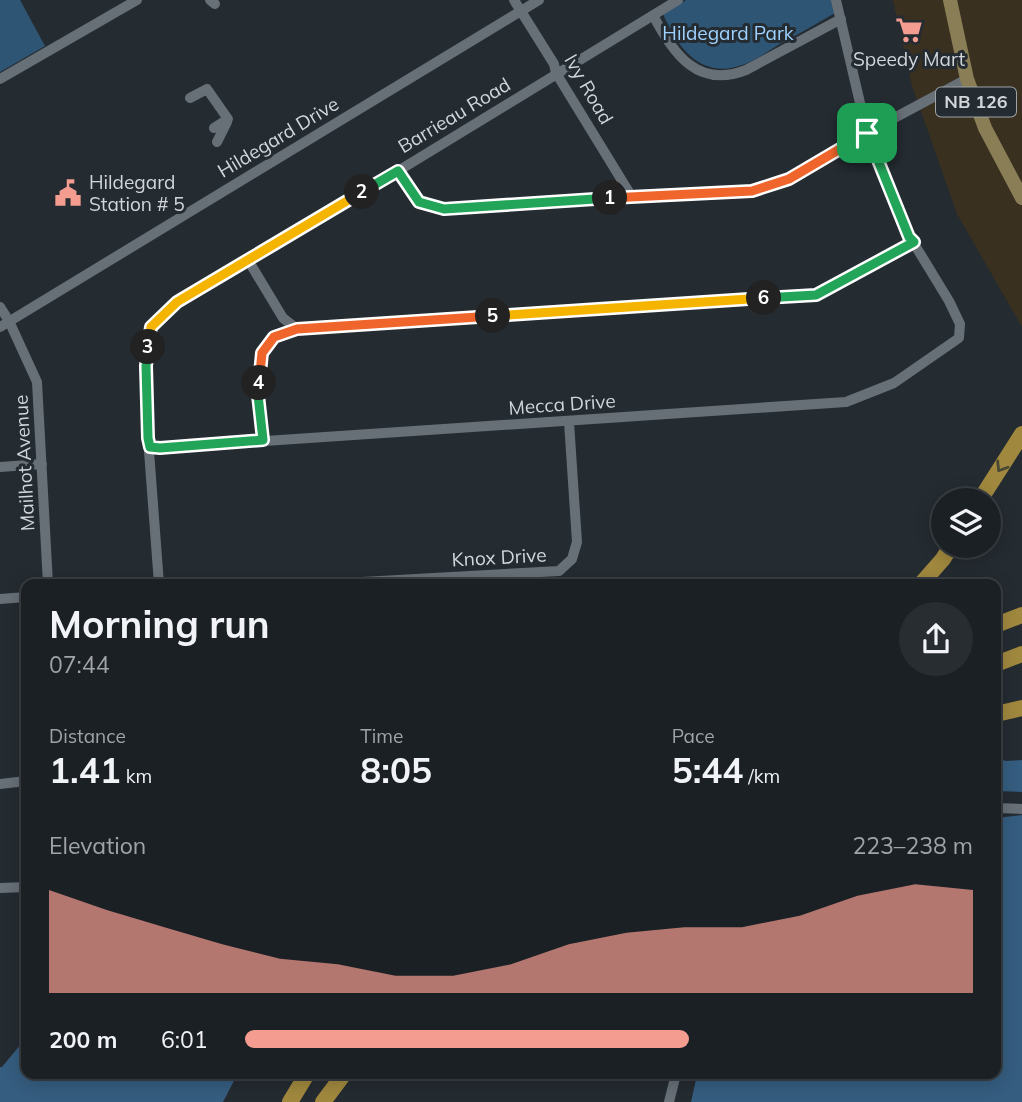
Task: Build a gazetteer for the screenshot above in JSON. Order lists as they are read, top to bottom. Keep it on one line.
{"streets":{"main road":["NB 126"],"street":["Ivy Road","Barrieau Road","Hildegard Drive","Mecca Drive","Mailhot Avenue","Knox Drive"]},"crossings":[["Ivy Road","Barrieau Road"],["Ivy Road","Hildegard Drive"],["Barrieau Road","Mecca Drive"],["Hildegard Drive","Mailhot Avenue"],["Mecca Drive","Knox Drive"]],"parks":["Hildegard Park"],"places":{"supermarket":["Speedy Mart"],"public building":["Hildegard Station # 5"]},"page":{"pins":["2","1","6","5","3","4"],"heading":["Morning run","07:44"],"stats":[["Distance","1.41 km"],["Time","8:05"],["Pace","5:44 /km"]],"chart":["Elevation","223–238 m"],"list":[{"name":"200 m","note":"6:01"}]}}
